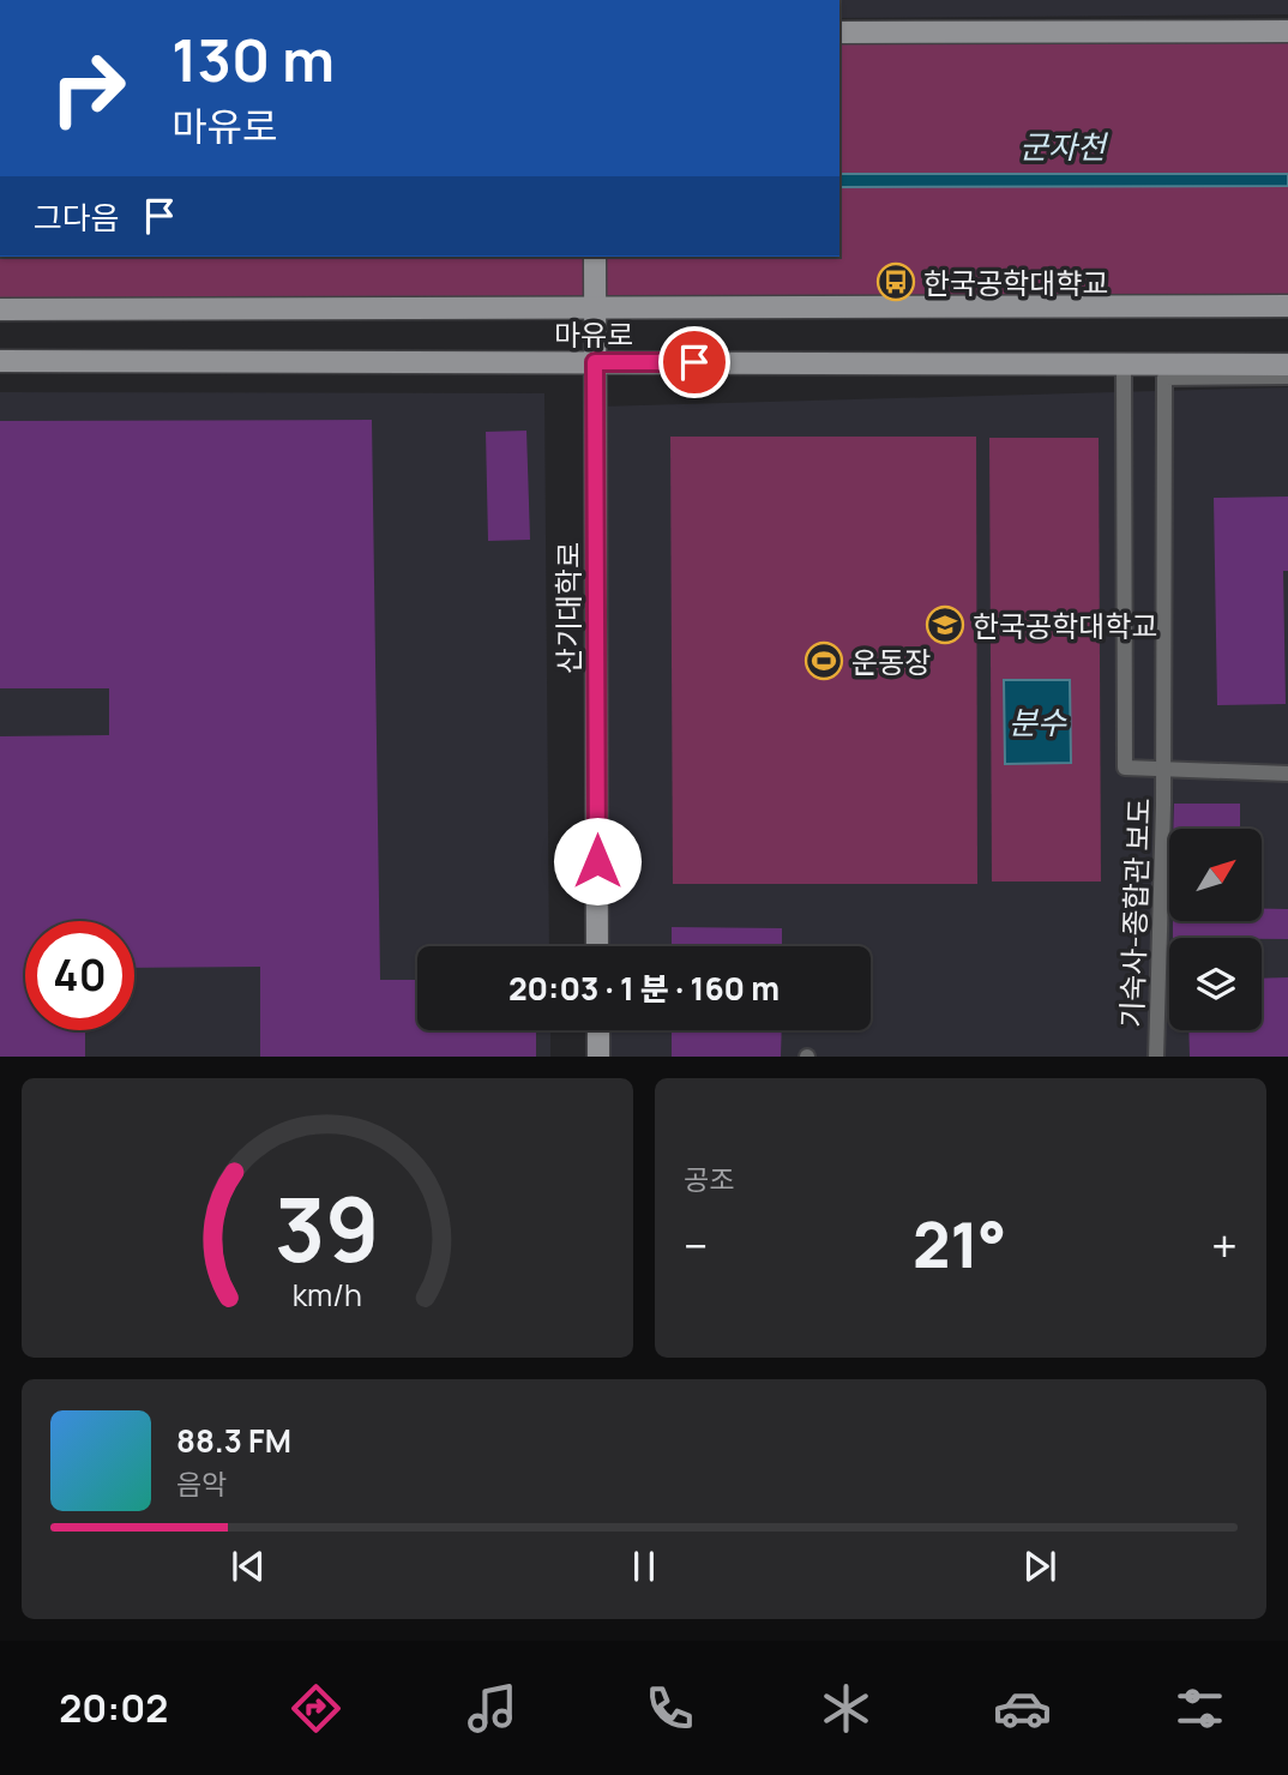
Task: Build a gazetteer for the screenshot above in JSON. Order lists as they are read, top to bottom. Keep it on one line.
{"streets":{"street":["마유로","산기대학로"],"lane":["기숙사-종합관 보도"]},"crossings":[["마유로","산기대학로"]],"water":["군자천","분수"],"places":{"bus stop":["한국공학대햑교"],"school or university":["한국공학대학교"],"sports":["운동장"]},"north":"top right","page":{"turn":["130 m","마유로"],"then":"그다음","limit":"40","trip":"20:03 · 1 분 · 160 m","tile":"공조","heat":["−","21°","+"],"song":["88.3 FM","음악"],"tabs":"20:02","gauge":["39","km/h"]}}
